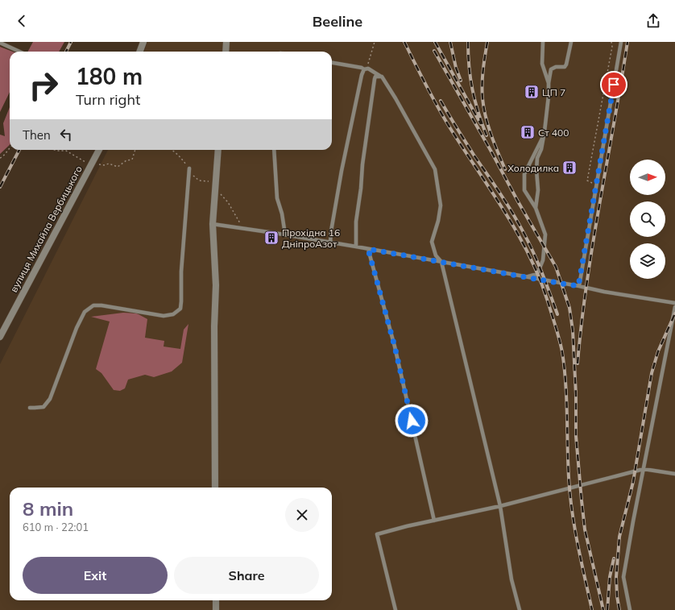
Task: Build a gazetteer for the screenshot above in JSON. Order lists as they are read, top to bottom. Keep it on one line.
{"streets":{"street":["вулиця Михайла Вербицького"]},"places":{"building":["ЦП 7","Ст 400","Холодилка","Прохідна 16 ДніпроАзот"]},"north":"right","page":{"header":"Beeline","turn":["180 m","Turn right"],"then":"Then","heading":["8 min","610 m · 22:01"],"buttons":["Exit","Share"]}}
